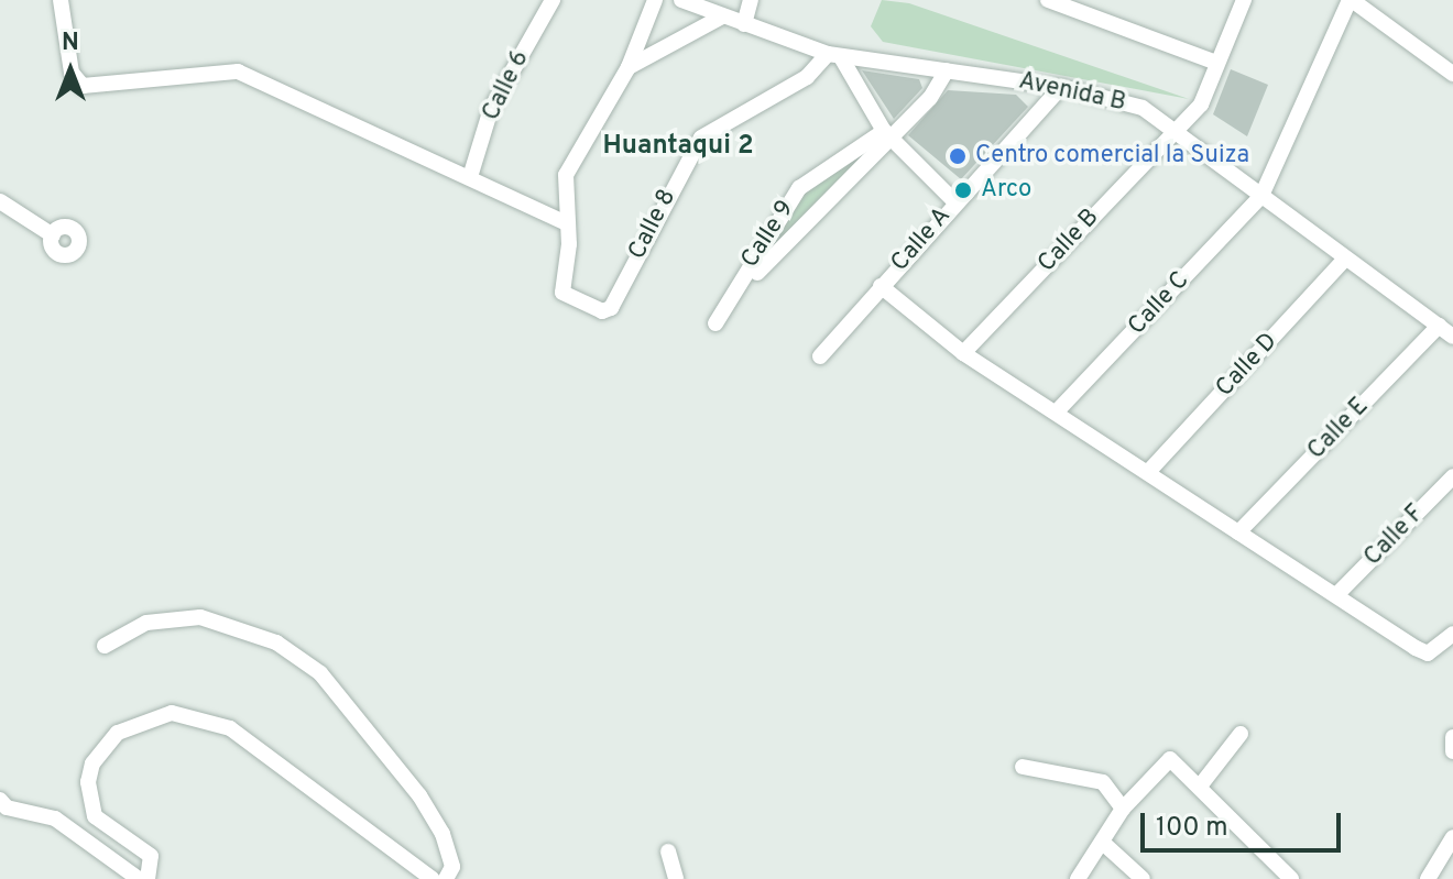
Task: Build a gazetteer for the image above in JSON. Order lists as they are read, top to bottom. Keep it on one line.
{"streets":{"street":["Calle 6","Avenida B","Calle 8","Calle 9","Calle A","Calle B","Calle C","Calle D","Calle E","Calle F"]},"crossings":[["Avenida B","Calle 8"],["Avenida B","Calle A"],["Avenida B","Calle B"],["Avenida B","Calle C"],["Avenida B","Calle D"],["Avenida B","Calle E"]],"districts":["Huantaqui 2"],"places":["Centro comercial la Suiza","Arco"],"scale_bar":"100 m","north":"top"}
